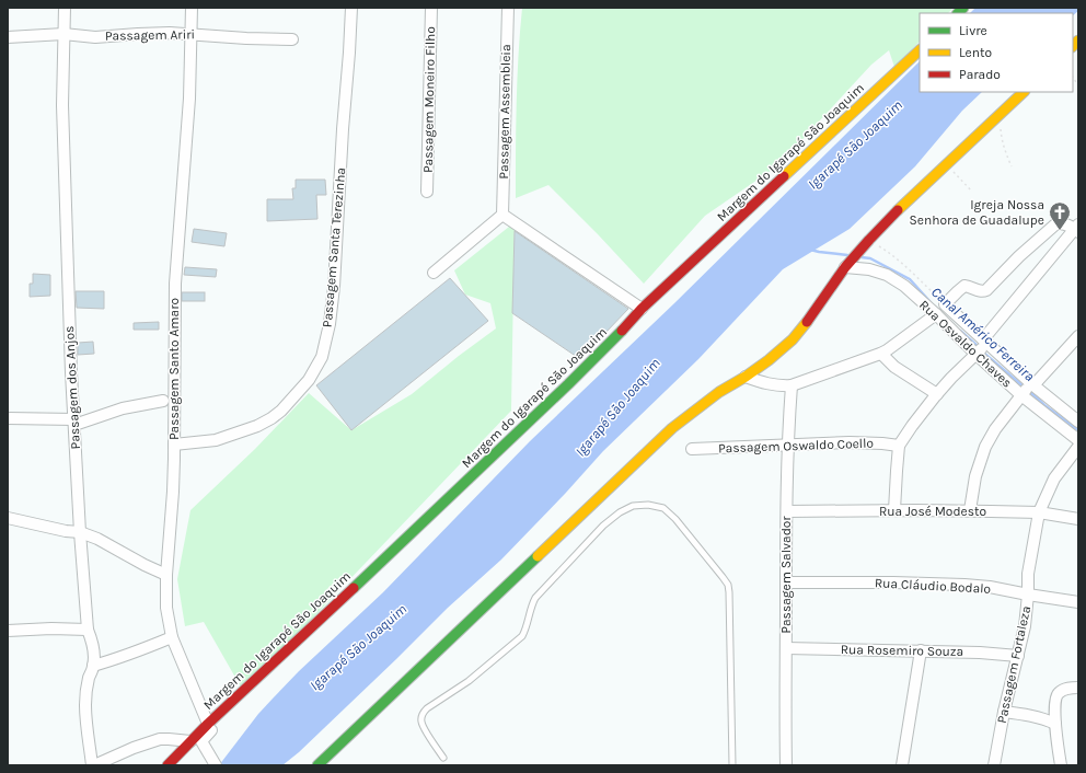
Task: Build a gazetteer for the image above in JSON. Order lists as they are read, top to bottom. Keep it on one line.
{"streets":{"street":["Passagem Ariri","Passagem Moneiro Filho","Passagem Assembleia","Margem do Igarapé São Joaquim","Passagem Santa Terezinha","Rua Osvaldo Chaves","Passagem Santo Amaro","Passagem dos Anjos","Passagem Oswaldo Coello","Rua José Modesto","Passagem Salvador","Rua Cláudio Bodalo","Rua Rosemiro Souza","Passagem Fortaleza"]},"crossings":[["Passagem Ariri","Passagem Santo Amaro"],["Passagem Ariri","Passagem dos Anjos"],["Margem do Igarapé São Joaquim","Passagem Santo Amaro"],["Passagem Santa Terezinha","Passagem Santo Amaro"],["Passagem Oswaldo Coello","Passagem Salvador"],["Rua José Modesto","Passagem Salvador"],["Rua José Modesto","Passagem Fortaleza"],["Passagem Salvador","Rua Cláudio Bodalo"],["Passagem Salvador","Rua Rosemiro Souza"],["Rua Cláudio Bodalo","Passagem Fortaleza"],["Rua Rosemiro Souza","Passagem Fortaleza"]],"water":["Igarapé São Joaquim","Canal Américo Ferreira"],"places":{"church":["Igreja Nossa Senhora de Guadalupe"]},"legend":["Livre","Lento","Parado"]}
